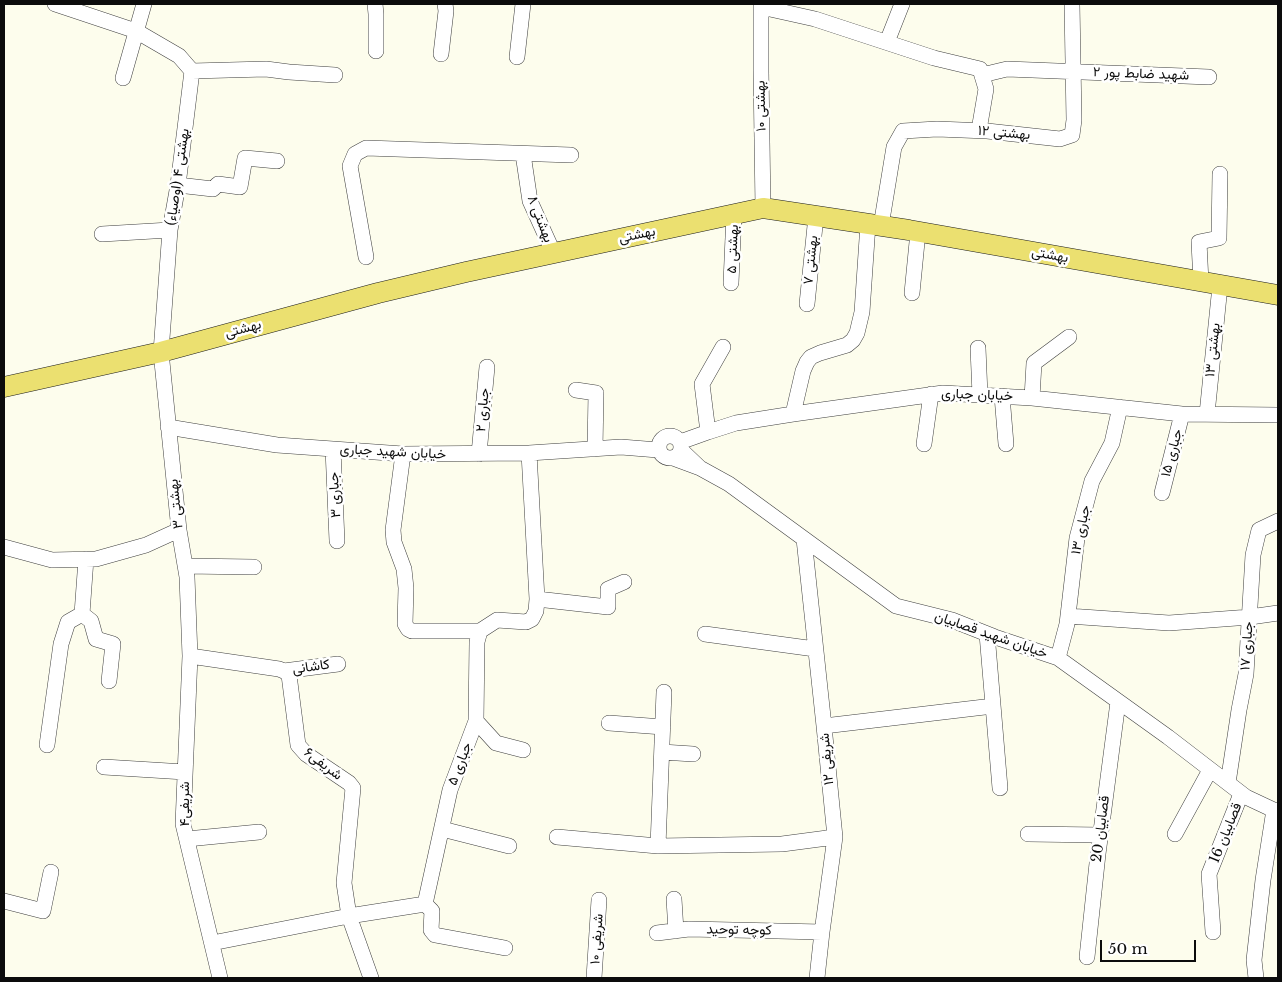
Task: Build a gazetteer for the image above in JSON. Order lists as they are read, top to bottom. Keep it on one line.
{"streets":{"main road":["بهشتی"],"street":["شهید ضابط پور ۲","بهشتی ۱۰","بهشتی ۱۲","بهشتی ۴ (اوصیاء)","بهشتی ۸","بهشتی ۵","بهشتی ۷","بهشتی ۱۳","خیابان جباری","جباری ۲","خیابان شهید جباری","جباری ۱۵","جباری ۳","بهشتی ۳","جباری ۱۳","خیابان شهید قصابیان","جباری ۱۷","کاشانی","شریفی ۱۲","شریفی۶","جباری ۵","شریفی۴","قصابیان 20","قصابیان 16","کوچه توحید","شریفی ۱۰"]},"crossings":[["شهید ضابط پور ۲","بهشتی ۱۲"],["بهشتی ۱۰","بهشتی"],["بهشتی ۱۲","بهشتی"],["بهشتی ۴ (اوصیاء)","بهشتی"],["بهشتی ۴ (اوصیاء)","بهشتی ۳"],["بهشتی ۸","بهشتی"],["بهشتی","بهشتی ۵"],["بهشتی","بهشتی ۷"],["بهشتی","بهشتی ۱۳"],["بهشتی","بهشتی ۳"],["بهشتی ۱۳","خیابان جباری"],["خیابان جباری","خیابان شهید جباری"],["خیابان جباری","جباری ۱۵"],["خیابان جباری","جباری ۱۳"],["خیابان جباری","خیابان شهید قصابیان"],["جباری ۲","خیابان شهید جباری"],["خیابان شهید جباری","جباری ۳"],["خیابان شهید جباری","بهشتی ۳"],["خیابان شهید جباری","خیابان شهید قصابیان"],["بهشتی ۳","شریفی۴"],["جباری ۱۳","خیابان شهید قصابیان"],["خیابان شهید قصابیان","جباری ۱۷"],["خیابان شهید قصابیان","شریفی ۱۲"],["خیابان شهید قصابیان","قصابیان 20"],["خیابان شهید قصابیان","قصابیان 16"],["کاشانی","شریفی۶"],["شریفی ۱۲","کوچه توحید"]],"scale_bar":"50 m"}
